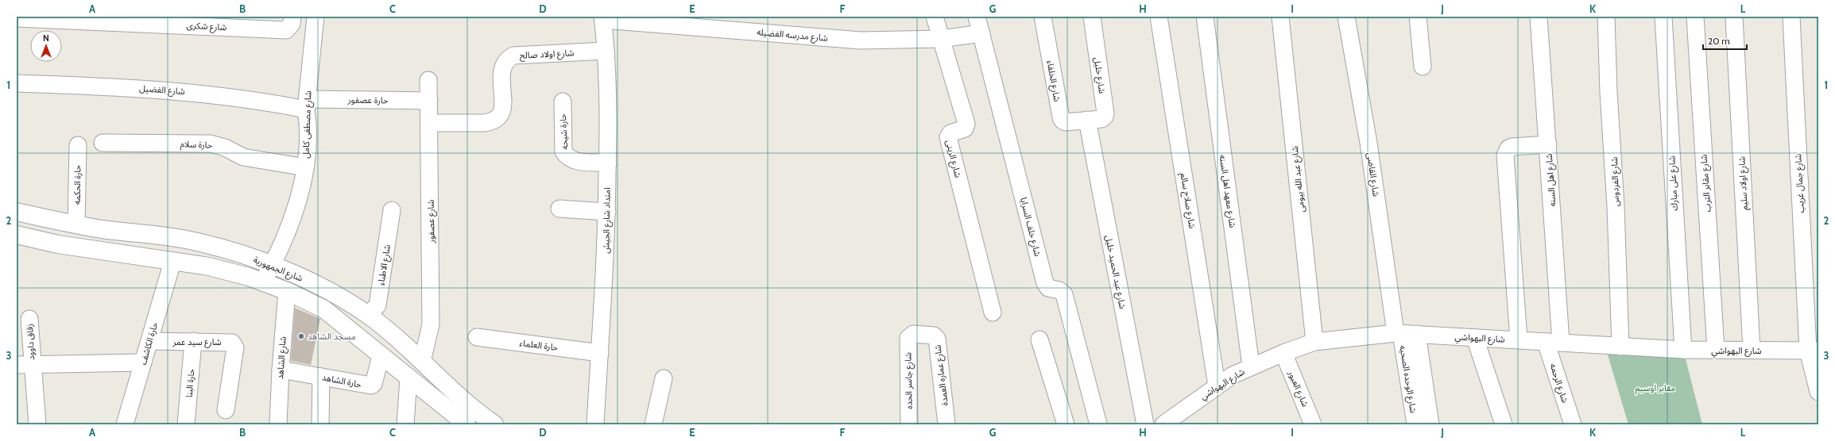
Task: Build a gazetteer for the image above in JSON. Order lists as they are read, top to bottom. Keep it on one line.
{"streets":{"street":["شارع شكرى","شارع مدرسه الفضيله","شارع اولاد صالح","شارع خليل","شارع الخلفاء","شارع الفضيل","حارة عصفور","شارع مصطفى كامل","حارة شيحه","حارة سلام","شارع الزينى","شارع القاضى","شارع عبد الله بيومى","شارع اهل السنه","شارع الفردوس","شارع على مبارك","شارع مقابر الترب","شارع اولاد سليم","شارع جمال غريب","حارة الحكمه","شارع معهد اهل السنه","شارع صلاح سالم","امتداد شارع الجيش","شارع عصفور","شارع خلف السرايا","شارع الاطباء","شارع الجمهورية","شارع عبد الحميد خليل","شارع البهواشي","زقاق داوود","شارع سيد عمر","حارة الكاشف","حارة العلماء","شارع الشاهد","شارع عماره العمدة","شارع الوحده الصحيه","حارة الشاهد","شارع جاسر الحده","حارة البنا","شارع الرحمه","شارع العبور"]},"crossings":[["شارع مدرسه الفضيله","شارع الزينى"],["شارع مدرسه الفضيله","امتداد شارع الجيش"],["شارع مدرسه الفضيله","شارع خلف السرايا"],["شارع اولاد صالح","امتداد شارع الجيش"],["شارع اولاد صالح","شارع عصفور"],["شارع خليل","شارع الخلفاء"],["شارع خليل","شارع عبد الحميد خليل"],["شارع الخلفاء","شارع عبد الحميد خليل"],["شارع الفضيل","حارة عصفور"],["شارع الفضيل","شارع مصطفى كامل"],["حارة عصفور","شارع مصطفى كامل"],["حارة عصفور","شارع عصفور"],["شارع مصطفى كامل","حارة سلام"],["شارع مصطفى كامل","شارع الجمهورية"],["حارة شيحه","امتداد شارع الجيش"],["شارع القاضى","شارع البهواشي"],["شارع القاضى","شارع الوحده الصحيه"],["شارع عبد الله بيومى","شارع البهواشي"],["شارع اهل السنه","شارع البهواشي"],["شارع اهل السنه","شارع الرحمه"],["شارع الفردوس","شارع البهواشي"],["شارع على مبارك","شارع البهواشي"],["شارع مقابر الترب","شارع البهواشي"],["شارع اولاد سليم","شارع البهواشي"],["شارع جمال غريب","شارع البهواشي"],["حارة الحكمه","شارع الجمهورية"],["شارع معهد اهل السنه","شارع البهواشي"],["شارع صلاح سالم","شارع البهواشي"],["امتداد شارع الجيش","حارة العلماء"],["شارع عصفور","شارع الجمهورية"],["شارع الاطباء","شارع الجمهورية"],["شارع الجمهورية","حارة الكاشف"],["شارع الجمهورية","شارع الشاهد"],["شارع الجمهورية","حارة الشاهد"],["شارع البهواشي","شارع الوحده الصحيه"],["شارع البهواشي","شارع الرحمه"],["شارع البهواشي","شارع العبور"],["شارع سيد عمر","حارة الكاشف"],["شارع سيد عمر","حارة البنا"],["شارع الشاهد","حارة الشاهد"],["شارع عماره العمدة","شارع جاسر الحده"]],"parks":["مقابر اوسيم"],"places":["مسجد الشاهد"],"scale_bar":"20 m","north":"top","grid":{"columns":["A","B","C","D","E","F","G","H","I","J","K","L"],"rows":["1","2","3"]}}
